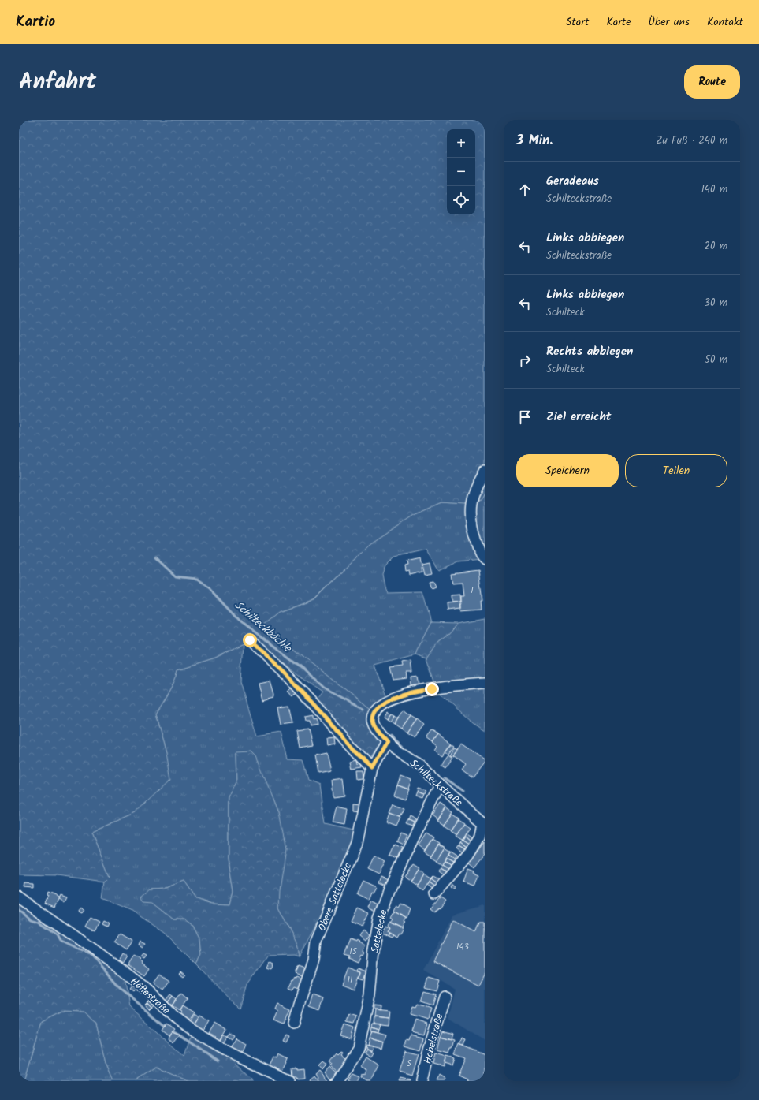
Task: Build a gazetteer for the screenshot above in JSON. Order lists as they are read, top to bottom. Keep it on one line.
{"streets":{"street":["Schilteckstraße","Obere Sattelecke","Sattelecke","Höflestraße","Hebelstraße"]},"crossings":[["Schilteckstraße","Sattelecke"]],"water":["Schilteckbächle"],"house_numbers":["1","143","15","11","5"],"page":{"header":"Kartio","nav":["Start","Karte","Über uns","Kontakt"],"title":"Anfahrt","buttons":["Route",["Speichern","Teilen"]],"heading":["3 Min.","Zu Fuß · 240 m"],"map_buttons":["+","−"],"list":[["Geradeaus","Schilteckstraße","140 m"],["Links abbiegen","Schilteckstraße","20 m"],["Links abbiegen","Schilteck","30 m"],["Rechts abbiegen","Schilteck","50 m"],"Ziel erreicht"]}}
